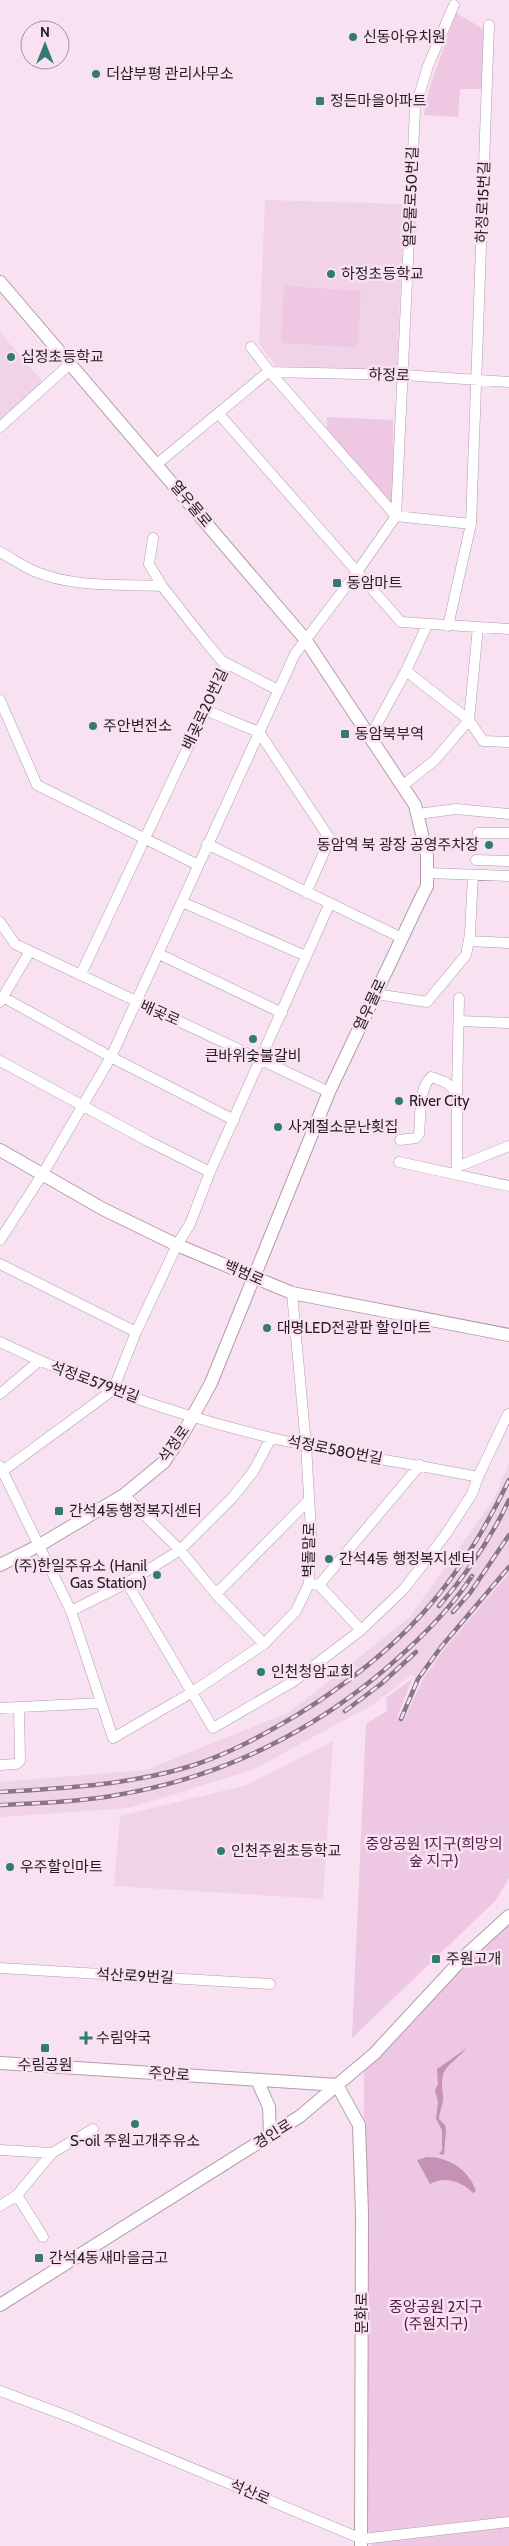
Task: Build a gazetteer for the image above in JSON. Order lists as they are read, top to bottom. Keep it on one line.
{"streets":{"main road":["열우물로","백범로","석정로","주안로","경인로","문화로"],"street":["열우물로50번길","하정로15번길","하정로","배곶로20번길","배곶로","석정로579번길","석정로580번길","벽돌말로","석산로9번길","석산로"]},"crossings":[["열우물로50번길","하정로"],["하정로15번길","하정로"],["열우물로","배곶로"],["열우물로","백범로"],["열우물로","석정로"],["배곶로20번길","배곶로"],["백범로","석정로"],["백범로","벽돌말로"],["석정로579번길","석정로"],["석정로579번길","석정로580번길"],["석정로","석정로580번길"],["석정로580번길","벽돌말로"],["주안로","경인로"],["주안로","문화로"],["경인로","문화로"],["문화로","석산로"]],"parks":["중앙공원 1지구(희망의 숲 지구)","중앙공원 2지구 (주원지구)"],"places":{"other":["신동아유치원","더샵부평 관리사무소","하정초등학교","십정초등학교","주안변전소","동암역 북 광장 공영주차장","큰바위숯불갈비","River City","사계절소문난횟집","대명LED전광판 할인마트","간석4동 행정복지센터","(주)한일주유소 (Hanil Gas Station)","인천청암교회","인천주원초등학교","우주할인마트","S-oil 주원고개주유소"],"transit":["정든마을아파트","동암마트","동암북부역","간석4동행정복지센터","주원고개","수림공원","간석4동새마을금고"],"health":["수림약국"]},"north":"top"}
